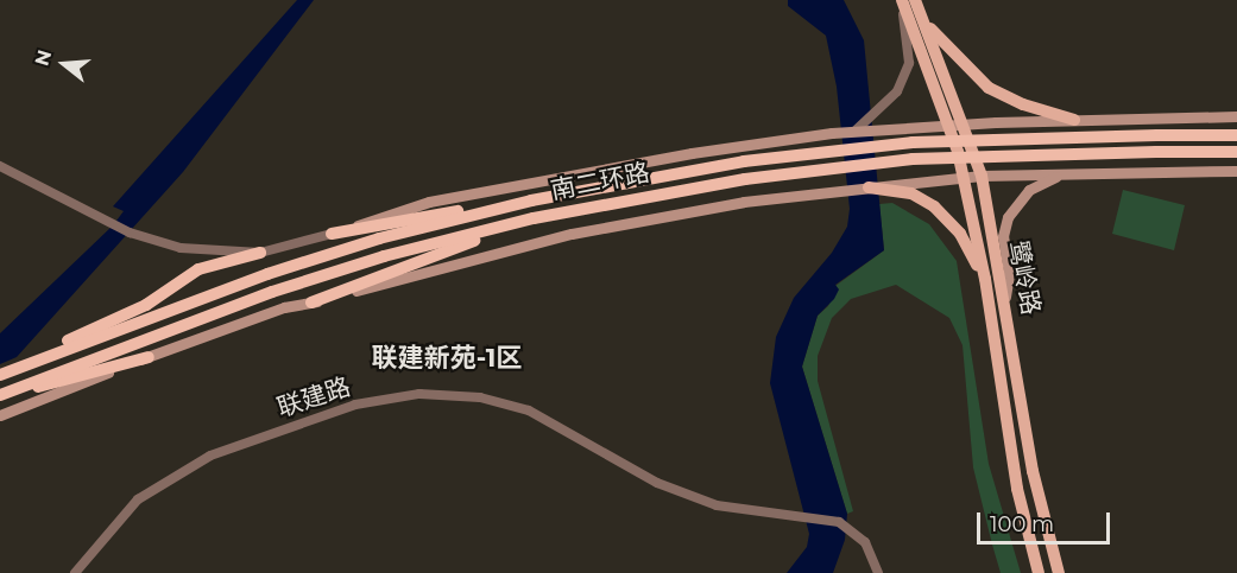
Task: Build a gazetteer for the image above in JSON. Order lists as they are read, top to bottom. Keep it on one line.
{"streets":{"highway":["南二环路"],"main road":["鹭岭路"],"street":["联建路"]},"districts":["联建新苑-1区"],"scale_bar":"100 m","north":"left"}
